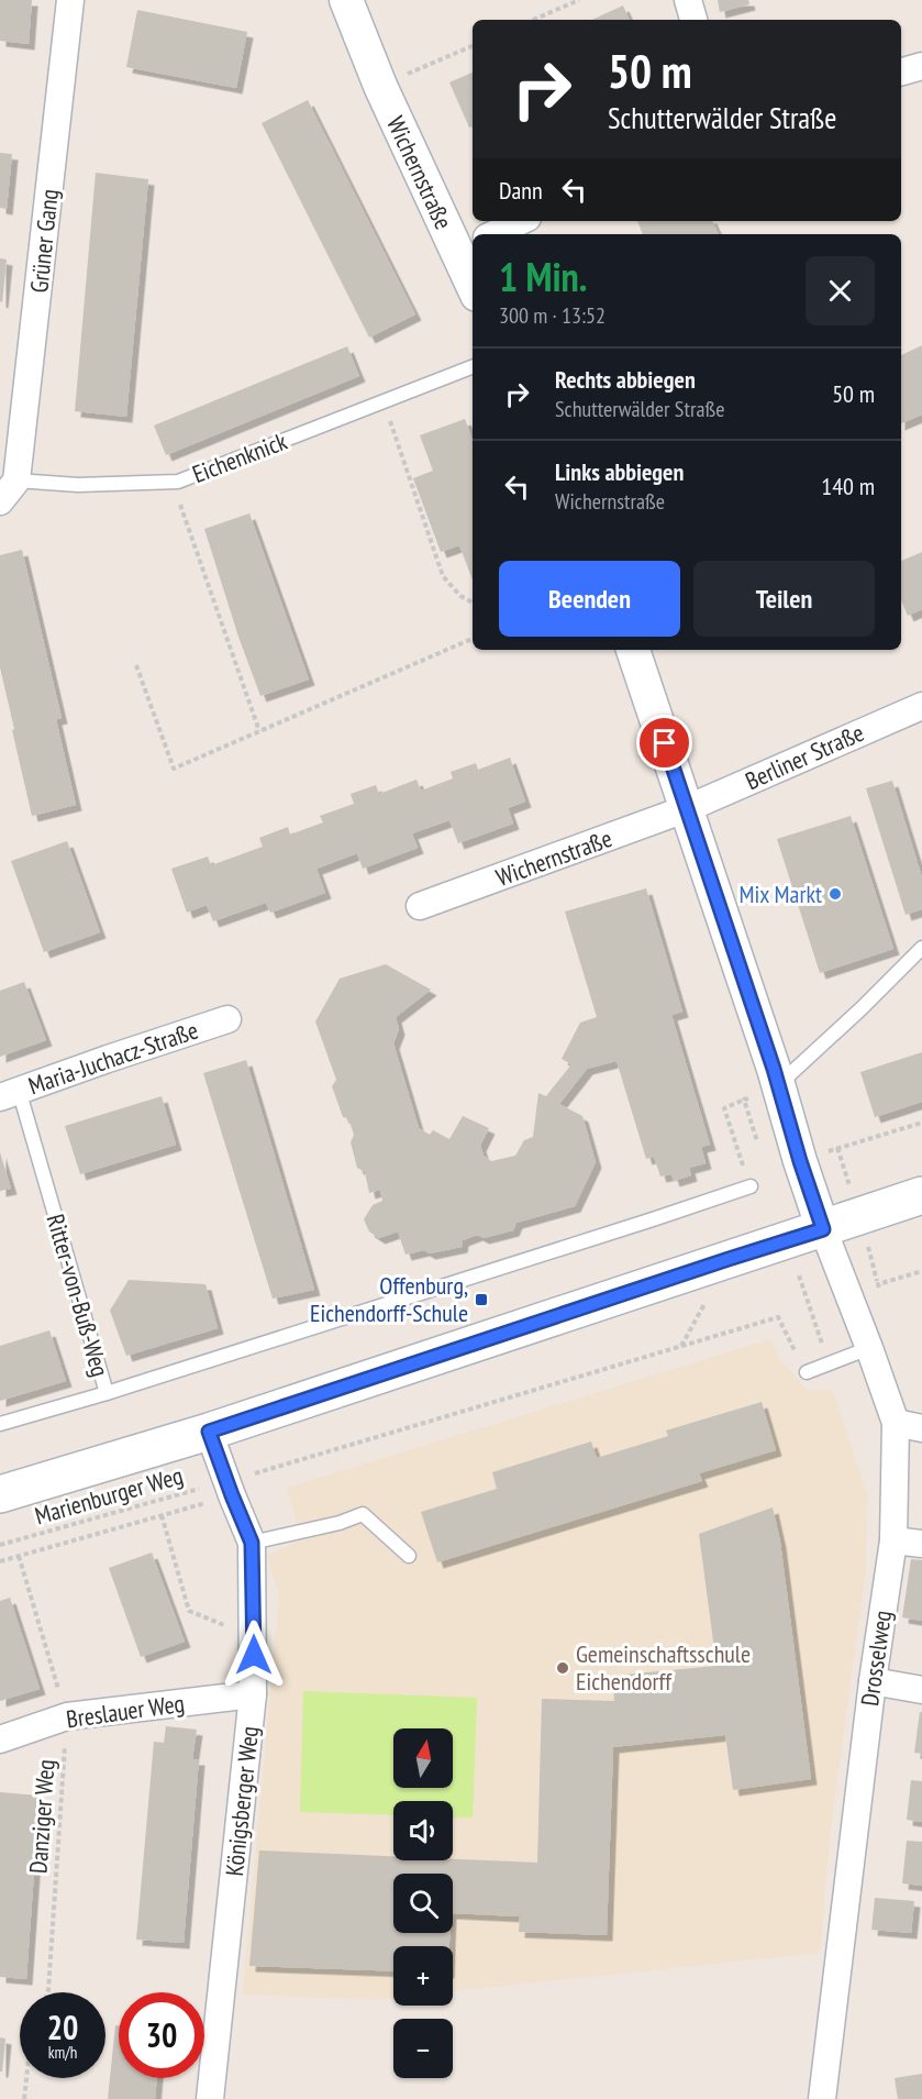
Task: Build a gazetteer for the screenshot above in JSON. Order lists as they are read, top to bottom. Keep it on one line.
{"streets":{"street":["Wichernstraße","Grüner Gang","Berliner Straße","Maria-Juchacz-Straße","Drosselweg","Breslauer Weg","Königsberger Weg"],"lane":["Eichenknick","Ritter-von-Buß-Weg"],"path":["Marienburger Weg","Danziger Weg"]},"crossings":[["Wichernstraße","Berliner Straße"],["Grüner Gang","Eichenknick"],["Maria-Juchacz-Straße","Ritter-von-Buß-Weg"],["Marienburger Weg","Königsberger Weg"],["Breslauer Weg","Königsberger Weg"],["Breslauer Weg","Danziger Weg"]],"places":{"other":["Mix Markt","Gemeinschaftsschule Eichendorff"],"transit":["Offenburg, Eichendorff-Schule"]},"north":"top","page":{"turn":["50 m","Schutterwälder Straße"],"then":"Dann","heading":["1 Min.","300 m · 13:52"],"list":[{"name":"Rechts abbiegen","note":"Schutterwälder Straße","value":"50 m"},{"name":"Links abbiegen","note":"Wichernstraße","value":"140 m"}],"buttons":["Beenden","Teilen"],"map_buttons":["+","−"],"speed":"20 km/h","limit":"30"}}
